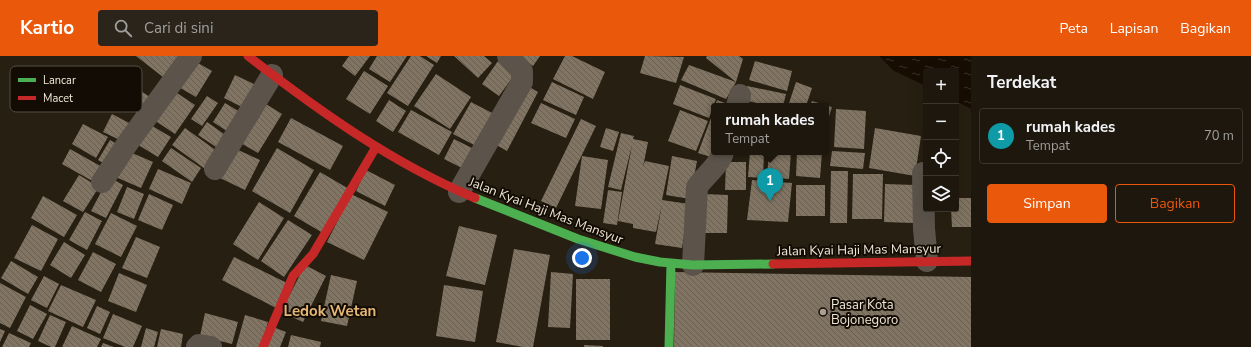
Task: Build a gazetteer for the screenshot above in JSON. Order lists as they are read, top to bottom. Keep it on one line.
{"streets":{"main road":["Jalan Kyai Haji Mas Mansyur"]},"districts":["Ledok Wetan"],"places":["Pasar Kota Bojonegoro"],"legend":["Lancar","Macet"],"page":{"header":"Kartio","search":"Cari di sini","nav":["Peta","Lapisan","Bagikan"],"heading":"Terdekat","map_buttons":["+","−"],"popup":["rumah kades","Tempat"],"list":[{"mark":"1","name":"rumah kades","note":"Tempat","value":"70 m"}],"pins":"1","buttons":["Simpan","Bagikan"]}}
